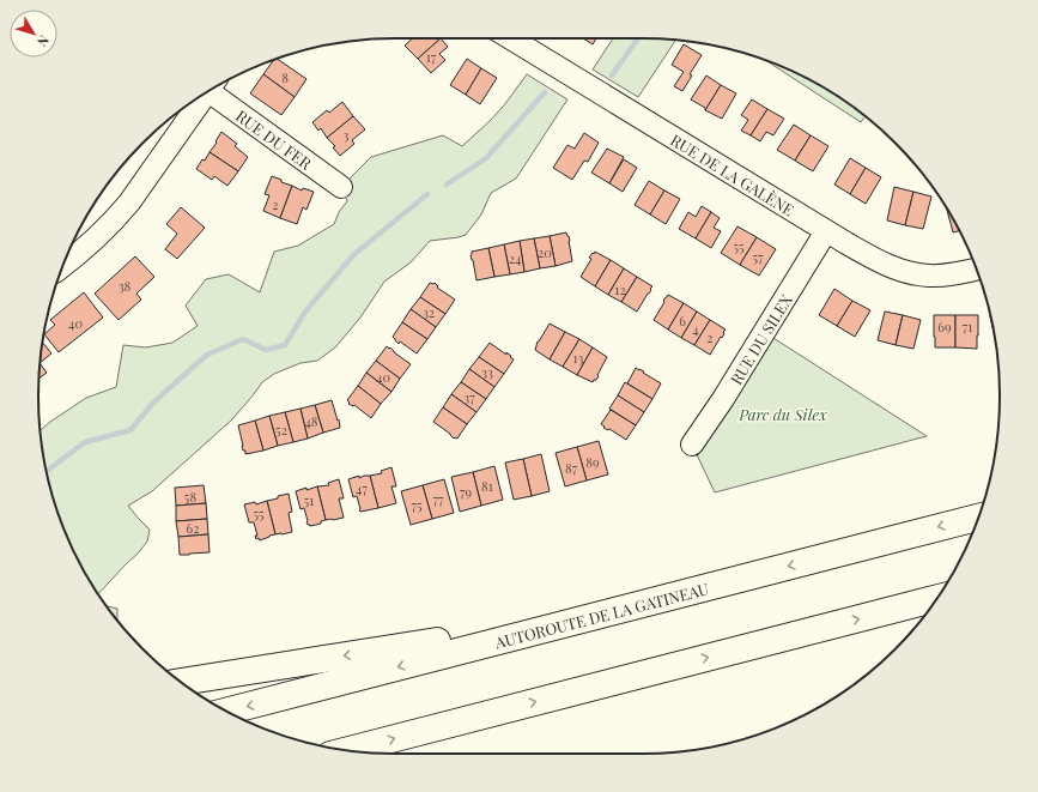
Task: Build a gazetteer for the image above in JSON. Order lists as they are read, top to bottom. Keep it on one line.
{"streets":{"highway":["AUTOROUTE DE LA GATINEAU"],"street":["RUE DU FER","RUE DE LA GALÈNE","RUE DU SILEX"]},"crossings":[["RUE DE LA GALÈNE","RUE DU SILEX"]],"parks":["Parc du Silex"],"house_numbers":["17","8","3","2","55","20","57","24","38","12","32","6","40","69","71","4","2","13","33","40","37","48","52","89","87","81","47","79","58","77","51","75","55","62"],"north":"bottom right"}
